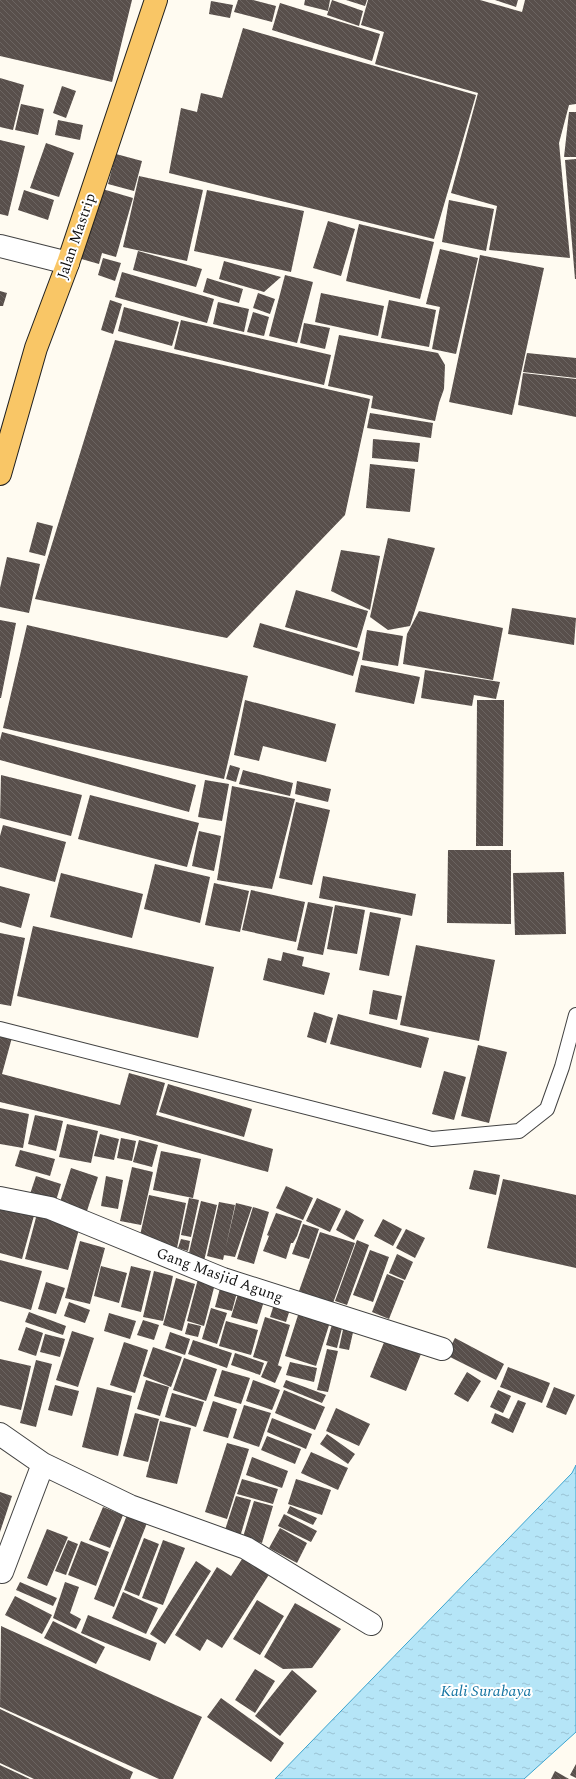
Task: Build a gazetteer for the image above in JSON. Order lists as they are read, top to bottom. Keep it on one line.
{"streets":{"main road":["Jalan Mastrip"],"street":["Gang Masjid Agung"]},"water":["Kali Surabaya"]}
